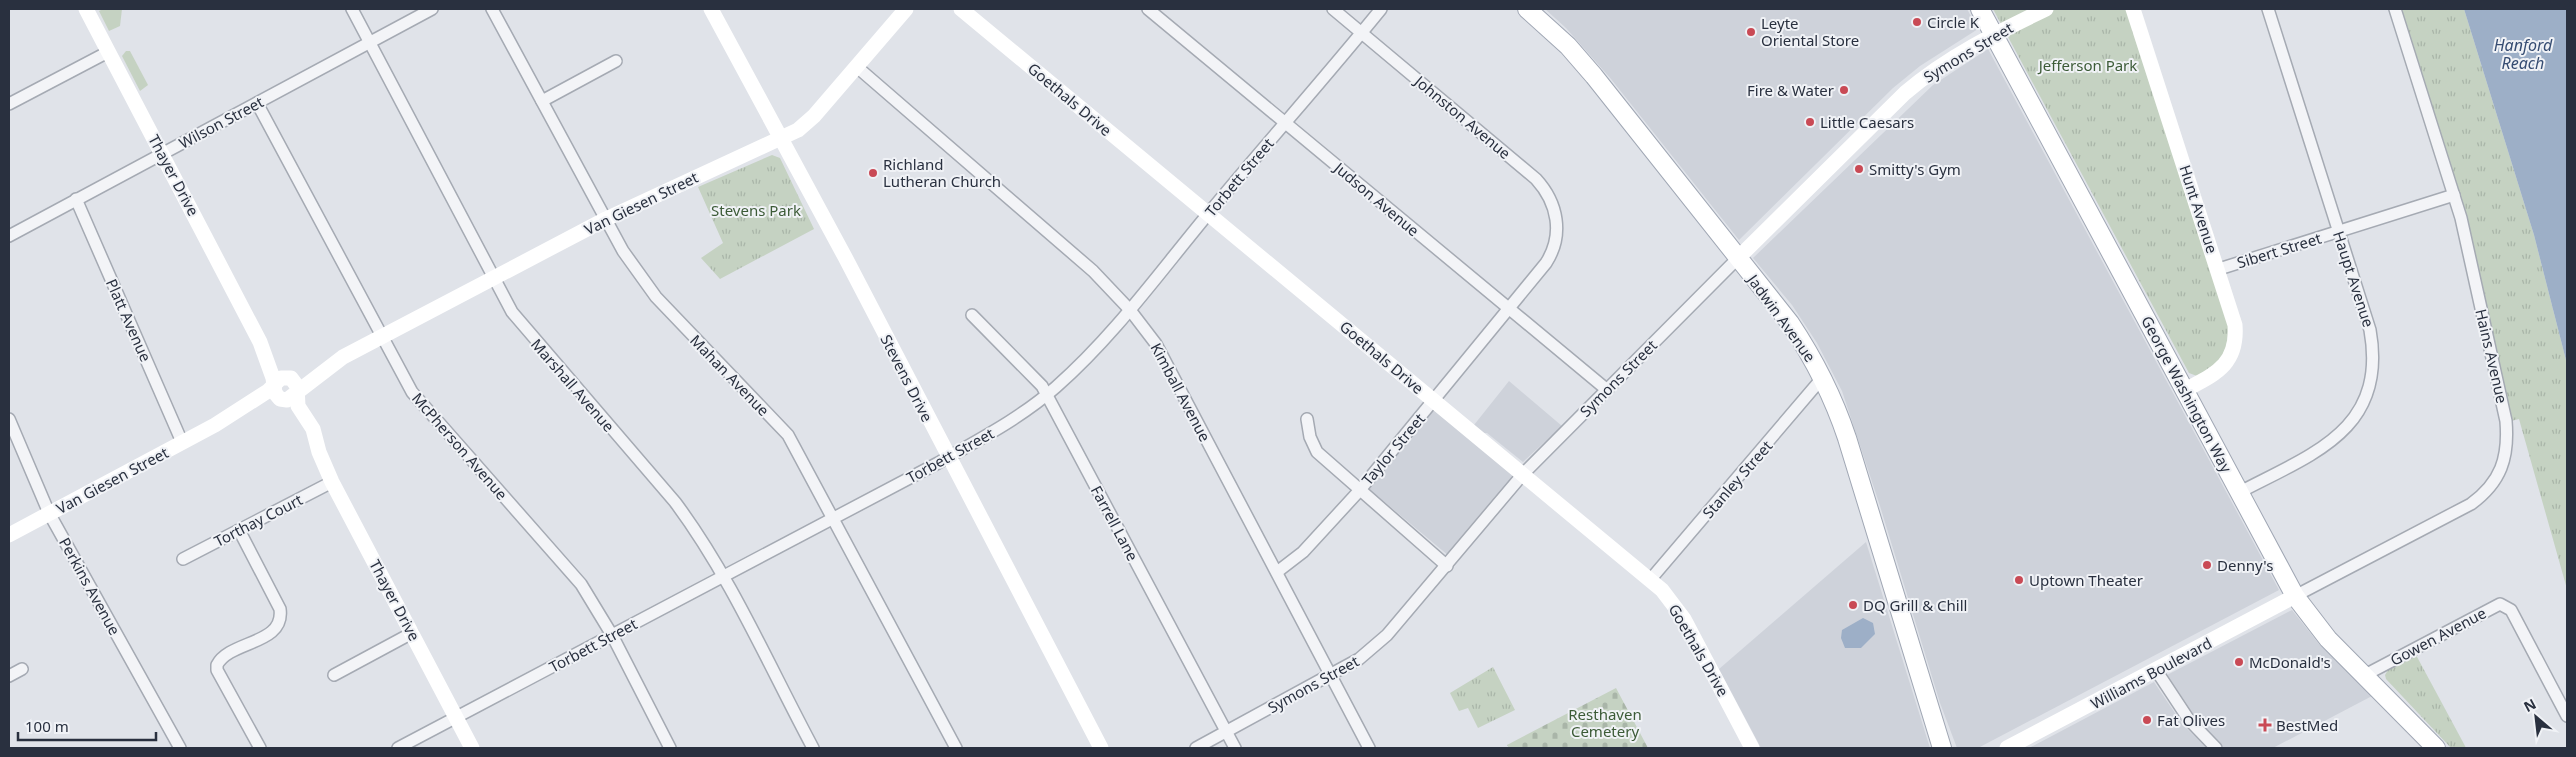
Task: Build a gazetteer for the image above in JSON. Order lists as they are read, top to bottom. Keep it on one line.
{"streets":{"main road":["Jadwin Avenue","George Washington Way"],"street":["Symons Street","Goethals Drive","Johnston Avenue","Wilson Street","Thayer Drive","Torbett Street","Judson Avenue","Van Giesen Street","Hunt Avenue","Sibert Street","Haupt Avenue","Platt Avenue","Hains Avenue","Mahan Avenue","Stevens Drive","Marshall Avenue","Kimball Avenue","McPherson Avenue","Taylor Street","Stanley Street","Torthay Court","Farrell Lane","Perkins Avenue","Gowen Avenue","Williams Boulevard"]},"crossings":[["Symons Street","Goethals Drive"],["Symons Street","Judson Avenue"],["Symons Street","Jadwin Avenue"],["Symons Street","Kimball Avenue"],["Symons Street","George Washington Way"],["Symons Street","Farrell Lane"],["Goethals Drive","Torbett Street"],["Goethals Drive","Taylor Street"],["Goethals Drive","Stanley Street"],["Johnston Avenue","Torbett Street"],["Johnston Avenue","Taylor Street"],["Wilson Street","Thayer Drive"],["Wilson Street","Platt Avenue"],["Wilson Street","Marshall Avenue"],["Wilson Street","McPherson Avenue"],["Thayer Drive","Torbett Street"],["Thayer Drive","Van Giesen Street"],["Thayer Drive","Torthay Court"],["Torbett Street","Judson Avenue"],["Torbett Street","Mahan Avenue"],["Torbett Street","Stevens Drive"],["Torbett Street","Marshall Avenue"],["Torbett Street","Kimball Avenue"],["Torbett Street","McPherson Avenue"],["Torbett Street","Farrell Lane"],["Judson Avenue","Taylor Street"],["Van Giesen Street","Platt Avenue"],["Van Giesen Street","Mahan Avenue"],["Van Giesen Street","Stevens Drive"],["Van Giesen Street","Marshall Avenue"],["Van Giesen Street","Kimball Avenue"],["Van Giesen Street","McPherson Avenue"],["Van Giesen Street","Perkins Avenue"],["Hunt Avenue","Sibert Street"],["Hunt Avenue","George Washington Way"],["Sibert Street","Haupt Avenue"],["Sibert Street","Hains Avenue"],["Haupt Avenue","George Washington Way"],["Jadwin Avenue","Stanley Street"],["Hains Avenue","George Washington Way"],["Hains Avenue","Williams Boulevard"],["Kimball Avenue","Taylor Street"],["George Washington Way","Gowen Avenue"],["George Washington Way","Williams Boulevard"]],"water":["Hanford Reach"],"parks":["Jefferson Park","Stevens Park","Resthaven Cemetery"],"places":{"other":["Circle K","Leyte Oriental Store","Fire & Water","Little Caesars","Smitty's Gym","Richland Lutheran Church","Denny's","Uptown Theater","DQ Grill & Chill","McDonald's","Fat Olives"],"health":["BestMed"]},"scale_bar":"100 m","north":"top left"}
